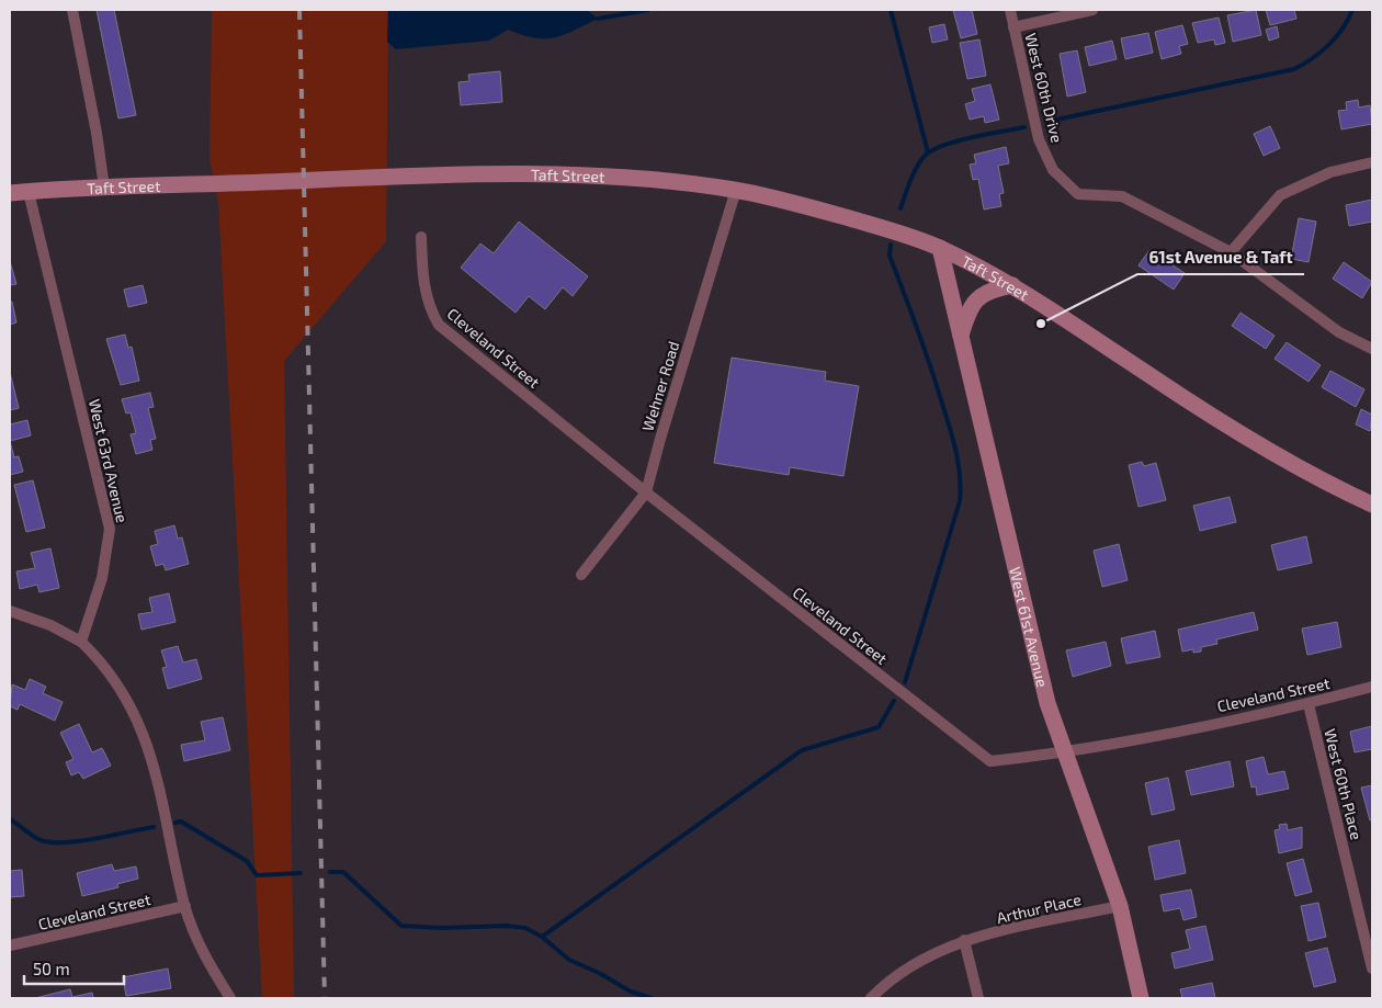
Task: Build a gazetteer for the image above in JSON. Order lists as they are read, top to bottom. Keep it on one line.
{"streets":{"main road":["Taft Street","West 61st Avenue"],"street":["West 60th Drive","Cleveland Street","Wehner Road","West 63rd Avenue","West 60th Place","Arthur Place"]},"crossings":[["Taft Street","Wehner Road"],["Taft Street","West 63rd Avenue"],["Taft Street","West 61st Avenue"],["Cleveland Street","Wehner Road"],["Cleveland Street","West 61st Avenue"],["Cleveland Street","West 60th Place"],["West 61st Avenue","Arthur Place"]],"places":["61st Avenue & Taft"],"scale_bar":"50 m"}
